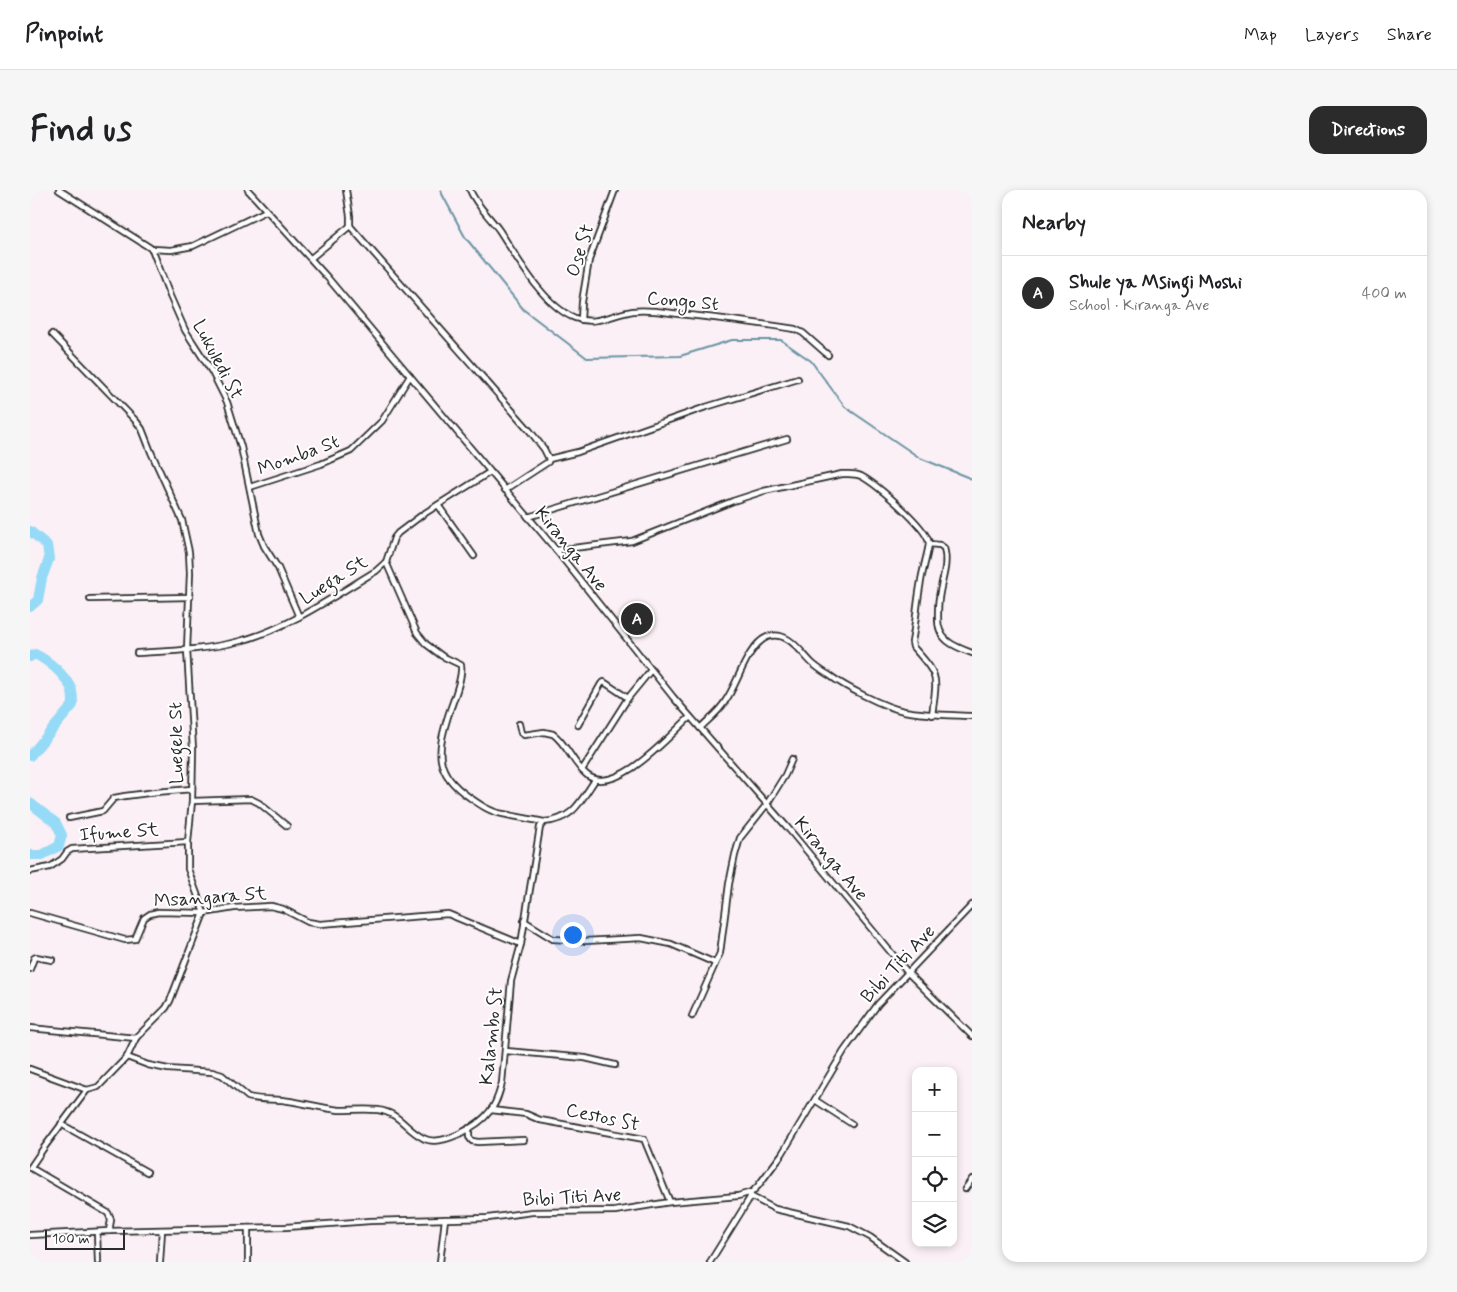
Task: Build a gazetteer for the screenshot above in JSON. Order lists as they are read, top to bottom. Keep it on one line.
{"streets":{"street":["Ose St","Congo St","Lukuledi St","Momba St","Kiranga Ave","Luega St","Luegele St","Ifume St","Msangara St","Bibi Titi Ave","Kalambo St","Cestos St"]},"crossings":[["Ose St","Congo St"],["Lukuledi St","Momba St"],["Lukuledi St","Luega St"],["Momba St","Kiranga Ave"],["Kiranga Ave","Luega St"],["Kiranga Ave","Bibi Titi Ave"],["Luega St","Luegele St"],["Luegele St","Ifume St"],["Luegele St","Msangara St"],["Msangara St","Kalambo St"],["Bibi Titi Ave","Cestos St"],["Kalambo St","Cestos St"]],"scale_bar":"100 m","page":{"header":"Pinpoint","nav":["Map","Layers","Share"],"buttons":"Directions","title":"Find us","heading":"Nearby","list":[{"mark":"A","name":"Shule ya Msingi Moshi","note":"School · Kiranga Ave","value":"400 m"}],"pins":"A","map_buttons":["+","−"],"scale":"100 m"}}
